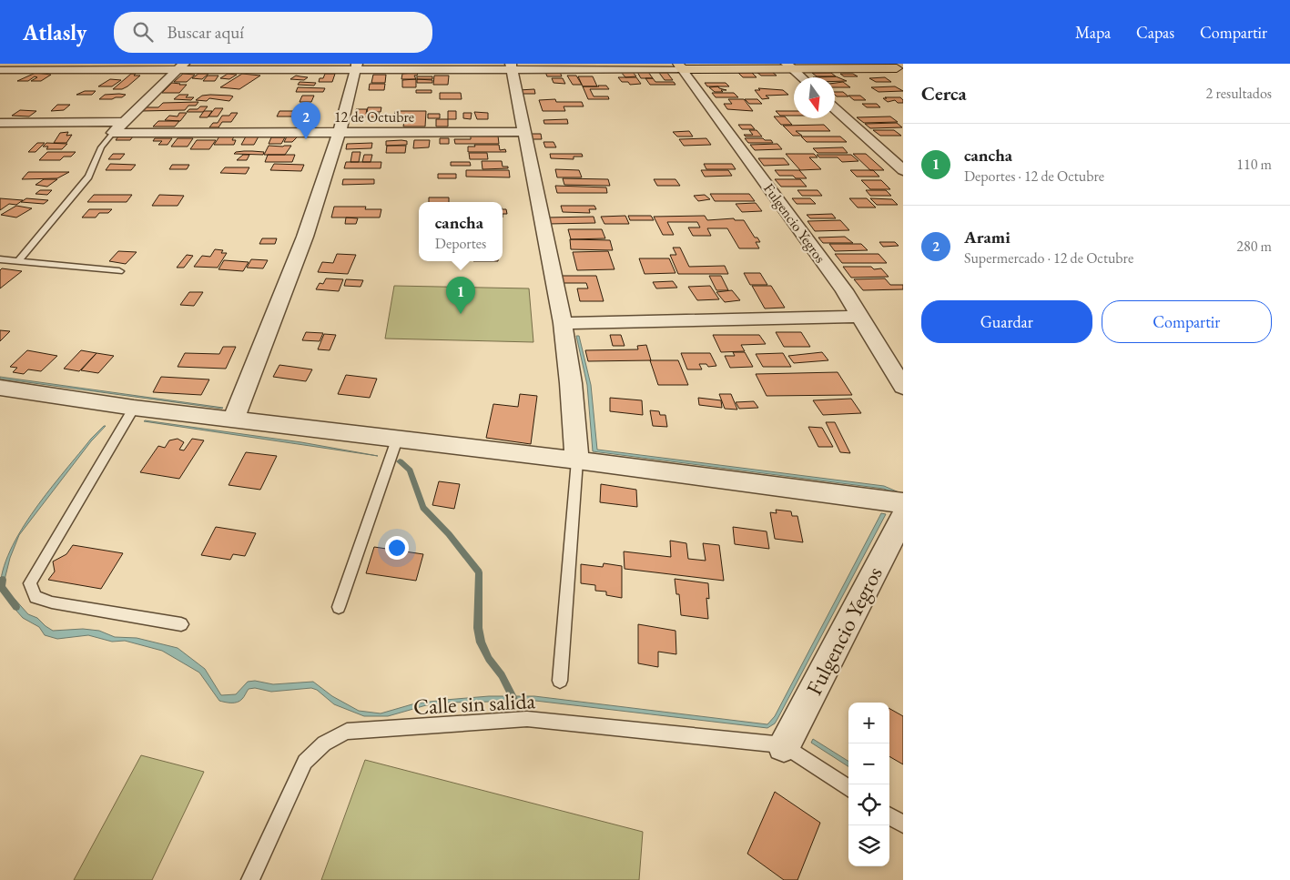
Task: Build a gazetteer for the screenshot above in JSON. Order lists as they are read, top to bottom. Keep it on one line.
{"streets":{"street":["12 de Octubre","Fulgencio Yegros"],"lane":["Calle sin salida"]},"crossings":[["Fulgencio Yegros","Calle sin salida"]],"north":"bottom","page":{"header":"Atlasly","search":"Buscar aquí","nav":["Mapa","Capas","Compartir"],"heading":["Cerca","2 resultados"],"pins":["2","1"],"list":[{"mark":"1","name":"cancha","note":"Deportes · 12 de Octubre","value":"110 m"},{"mark":"2","name":"Arami","note":"Supermercado · 12 de Octubre","value":"280 m"}],"popup":["cancha","Deportes"],"buttons":["Guardar","Compartir"],"map_buttons":["+","−"]}}
